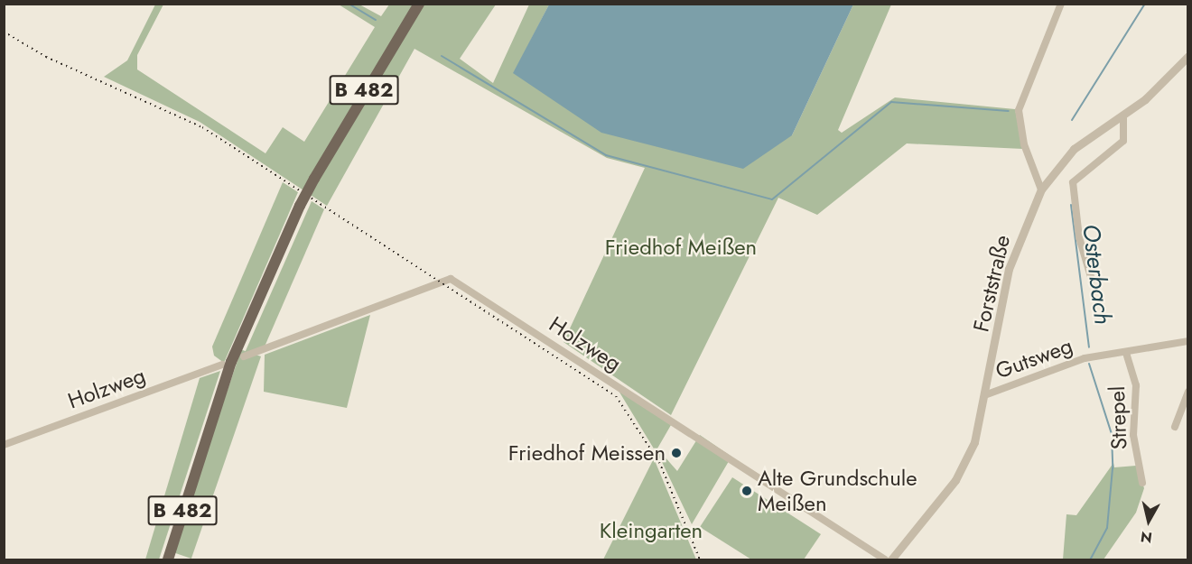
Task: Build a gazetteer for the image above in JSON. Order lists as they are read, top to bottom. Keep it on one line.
{"streets":{"main road":["B 482"],"street":["Forststraße","Holzweg","Gutsweg","Strepel"]},"crossings":[["Forststraße","Gutsweg"],["Gutsweg","Strepel"]],"water":["Osterbach"],"parks":["Friedhof Meißen","Kleingarten"],"places":["Friedhof Meissen","Alte Grundschule Meißen"],"north":"bottom"}
